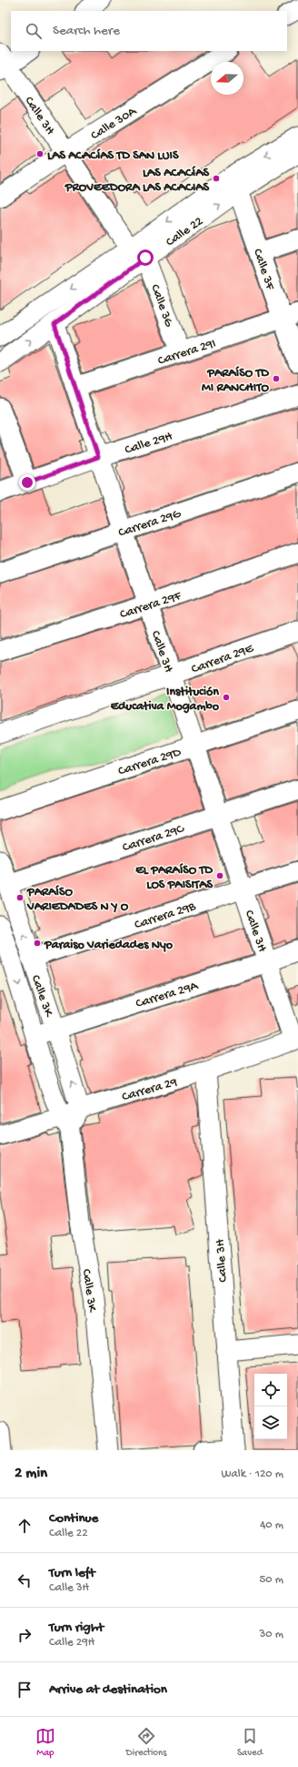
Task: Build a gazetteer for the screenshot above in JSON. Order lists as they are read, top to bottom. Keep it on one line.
{"streets":{"street":["Calle 3H","Calle 30A","Calle 22","Calle 3F","Calle 3G","Carrera 29I","Calle 29H","Carrera 29G","Carrera 29F","Carrera 29E","Carrera 29D","Carrera 29C","Carrera 29B","Carrera 29A","Calle 3K","Carrera 29"]},"crossings":[["Calle 3H","Calle 30A"],["Calle 3H","Calle 22"],["Calle 3H","Calle 3G"],["Calle 3H","Carrera 29I"],["Calle 3H","Calle 29H"],["Calle 3H","Carrera 29G"],["Calle 3H","Carrera 29F"],["Calle 3H","Carrera 29E"],["Calle 3H","Carrera 29D"],["Calle 3H","Carrera 29C"],["Calle 3H","Carrera 29B"],["Calle 3H","Carrera 29A"],["Calle 3H","Carrera 29"],["Calle 22","Calle 3F"],["Calle 22","Calle 3G"],["Calle 3F","Carrera 29I"],["Calle 3G","Carrera 29I"],["Carrera 29C","Calle 3K"],["Carrera 29B","Calle 3K"],["Carrera 29A","Calle 3K"],["Calle 3K","Carrera 29"]],"places":["LAS ACACÍAS TD SAN LUIS","LAS ACACÍAS PROVEEDORA LAS ACACIAS","PARAÍSO TD MI RANCHITO","Institución Educativa Mogambo","EL PARAÍSO TD LOS PAISITAS","PARAÍSO VARIEDADES N Y O","Paraiso Variedades Nyo"],"north":"left","page":{"search":"Search here","heading":["2 min","Walk · 120 m"],"list":[["Continue","Calle 22","40 m"],["Turn left","Calle 3H","50 m"],["Turn right","Calle 29H","30 m"],"Arrive at destination"],"nav":["Map","Directions","Saved"]}}
